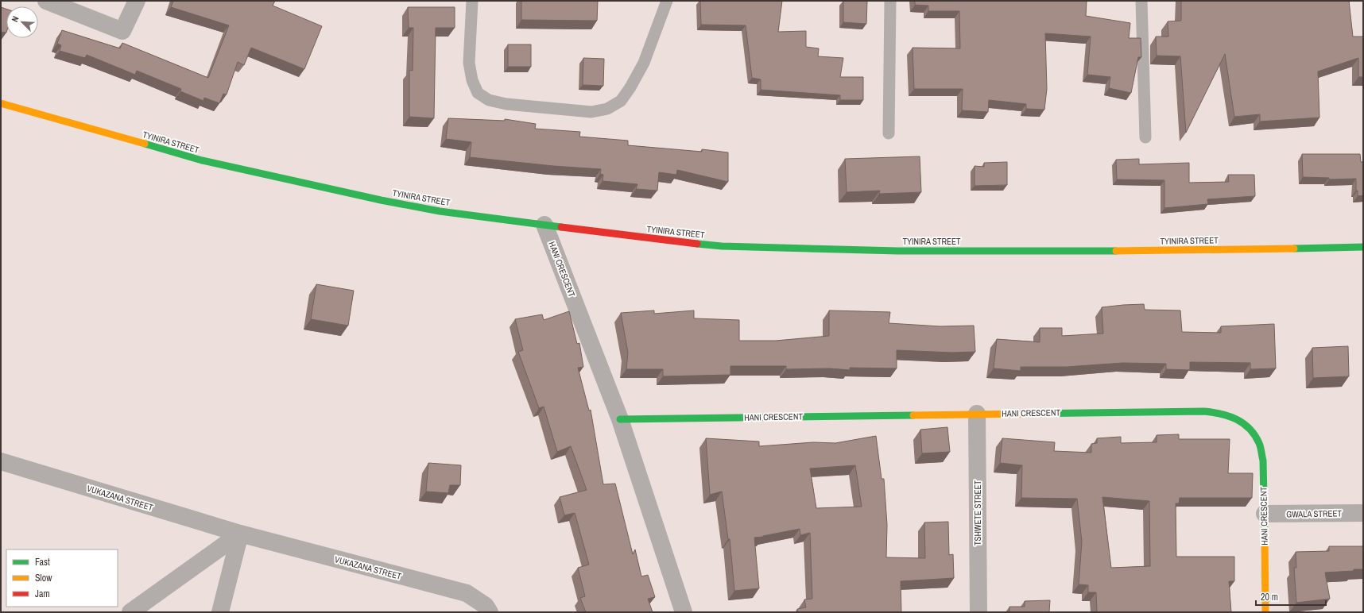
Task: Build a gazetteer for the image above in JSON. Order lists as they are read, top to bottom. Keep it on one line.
{"streets":{"street":["TYINIRA STREET","HANI CRESCENT","VUKAZANA STREET","TSHWETE STREET","GWALA STREET"]},"crossings":[["TYINIRA STREET","HANI CRESCENT"],["HANI CRESCENT","TSHWETE STREET"],["HANI CRESCENT","GWALA STREET"]],"legend":["Fast","Slow","Jam"],"scale_bar":"20 m","north":"top left"}
